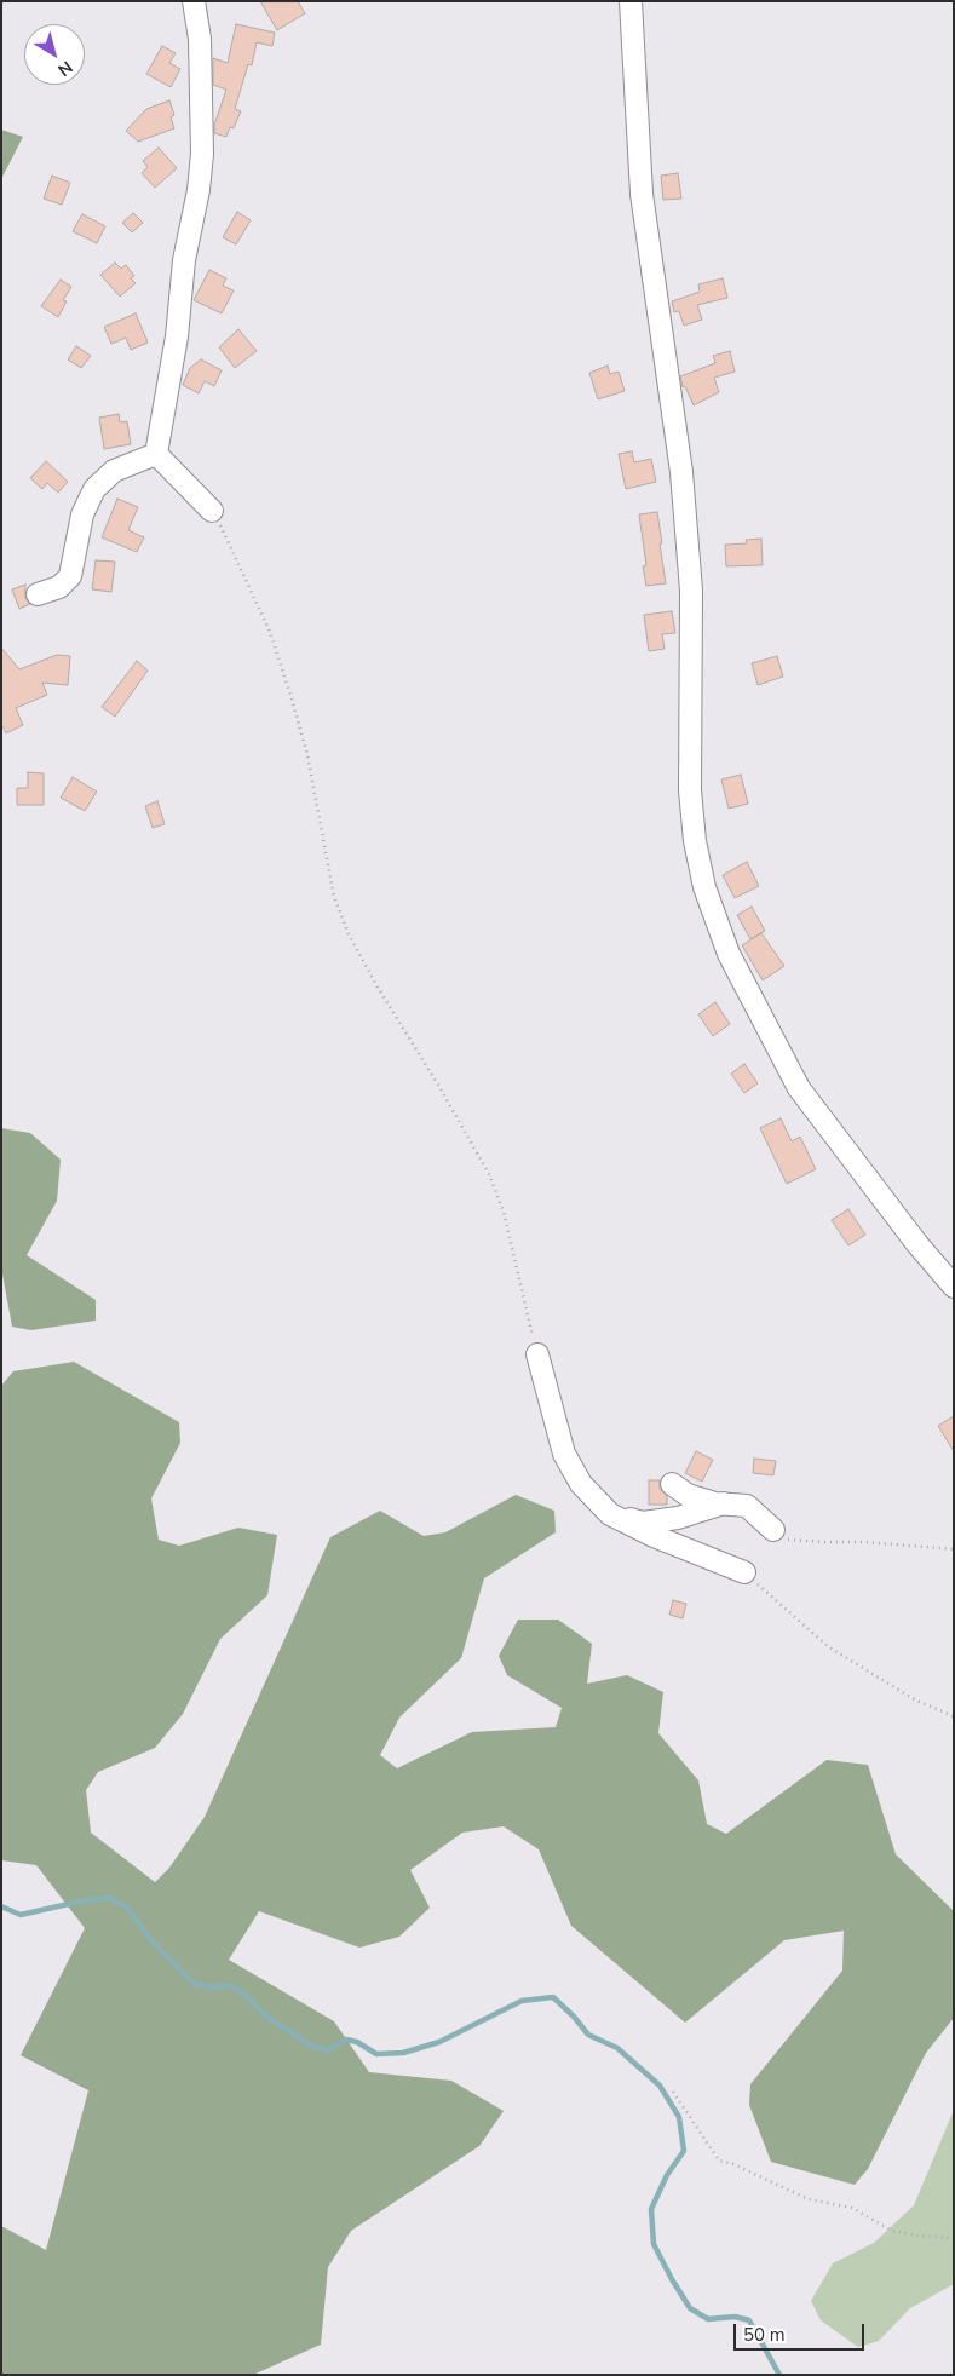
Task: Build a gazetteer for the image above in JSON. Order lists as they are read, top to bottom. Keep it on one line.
{"scale_bar":"50 m","north":"bottom right"}
